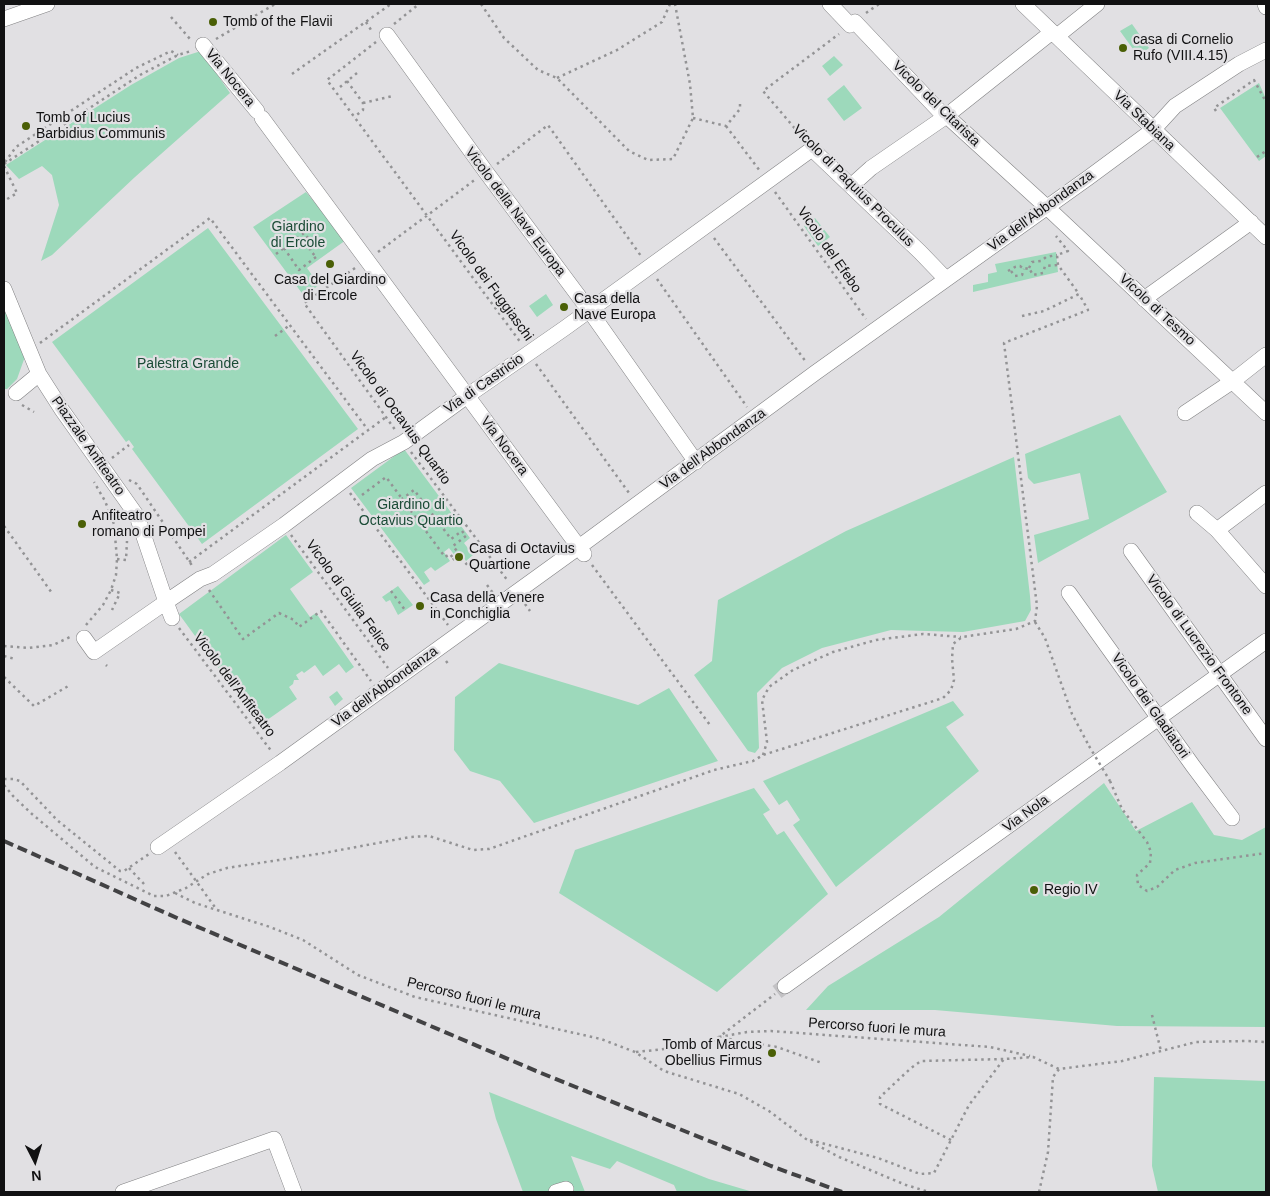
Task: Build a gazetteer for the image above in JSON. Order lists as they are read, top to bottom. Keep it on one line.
{"streets":{"street":["Via Nocera","Vicolo del Citarista","Via Stabiana","Vicolo di Paquius Proculus","Via dell'Abbondanza","Vicolo della Nave Europa","Vicolo di Tesmo","Via di Castricio","Piazzale Anfiteatro","Vicolo di Lucrezio Frontone","Vicolo dei Gladiatori","Via Nola"],"path":["Vicolo del Efebo","Vicolo dei Fuggiaschi","Vicolo di Octavius Quartio","Vicolo di Giulia Felice","Vicolo dell'Anfiteatro","Percorso fuori le mura"]},"crossings":[["Via Nocera","Via dell'Abbondanza"],["Via Nocera","Via di Castricio"],["Vicolo del Citarista","Vicolo di Paquius Proculus"],["Vicolo del Citarista","Via dell'Abbondanza"],["Vicolo del Citarista","Vicolo di Tesmo"],["Via Stabiana","Via dell'Abbondanza"],["Vicolo di Paquius Proculus","Via dell'Abbondanza"],["Vicolo di Paquius Proculus","Via di Castricio"],["Via dell'Abbondanza","Vicolo della Nave Europa"],["Via dell'Abbondanza","Vicolo del Efebo"],["Via dell'Abbondanza","Vicolo dei Fuggiaschi"],["Via dell'Abbondanza","Vicolo di Tesmo"],["Via dell'Abbondanza","Vicolo di Octavius Quartio"],["Via dell'Abbondanza","Vicolo dell'Anfiteatro"],["Vicolo della Nave Europa","Vicolo dei Fuggiaschi"],["Vicolo della Nave Europa","Via di Castricio"],["Vicolo del Efebo","Via di Castricio"],["Vicolo dei Fuggiaschi","Via di Castricio"],["Via di Castricio","Vicolo di Octavius Quartio"],["Via di Castricio","Piazzale Anfiteatro"],["Vicolo di Lucrezio Frontone","Via Nola"],["Vicolo dei Gladiatori","Via Nola"]],"parks":["Giardino di Ercole","Palestra Grande","Giardino di Octavius Quartio"],"places":["Tomb of the Flavii","casa di Cornelio Rufo (VIII.4.15)","Tomb of Lucius Barbidius Communis","Casa del Giardino di Ercole","Casa della Nave Europa","Anfiteatro romano di Pompei","Casa di Octavius Quartione","Casa della Venere in Conchiglia","Regio IV","Tomb of Marcus Obellius Firmus"],"north":"bottom"}
